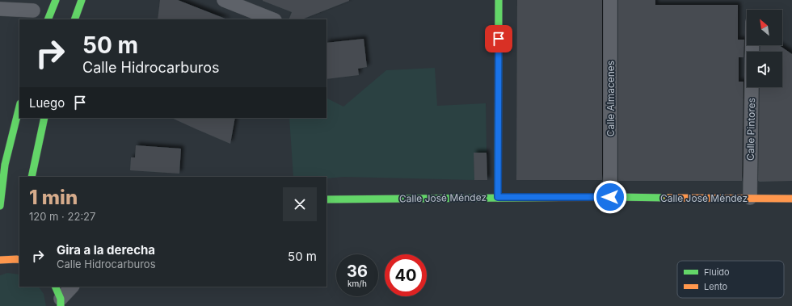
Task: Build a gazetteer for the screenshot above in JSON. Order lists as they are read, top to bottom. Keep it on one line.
{"streets":{"main road":["Calle José Méndez"],"street":["Calle Almacenes","Calle Pintores"]},"crossings":[["Calle Almacenes","Calle José Méndez"],["Calle Pintores","Calle José Méndez"]],"legend":["Fluido","Lento"],"north":"top left","page":{"turn":["50 m","Calle Hidrocarburos"],"then":"Luego","heading":["1 min","120 m · 22:27"],"list":[{"name":"Gira a la derecha","note":"Calle Hidrocarburos","value":"50 m"}],"speed":"36 km/h","limit":"40"}}
